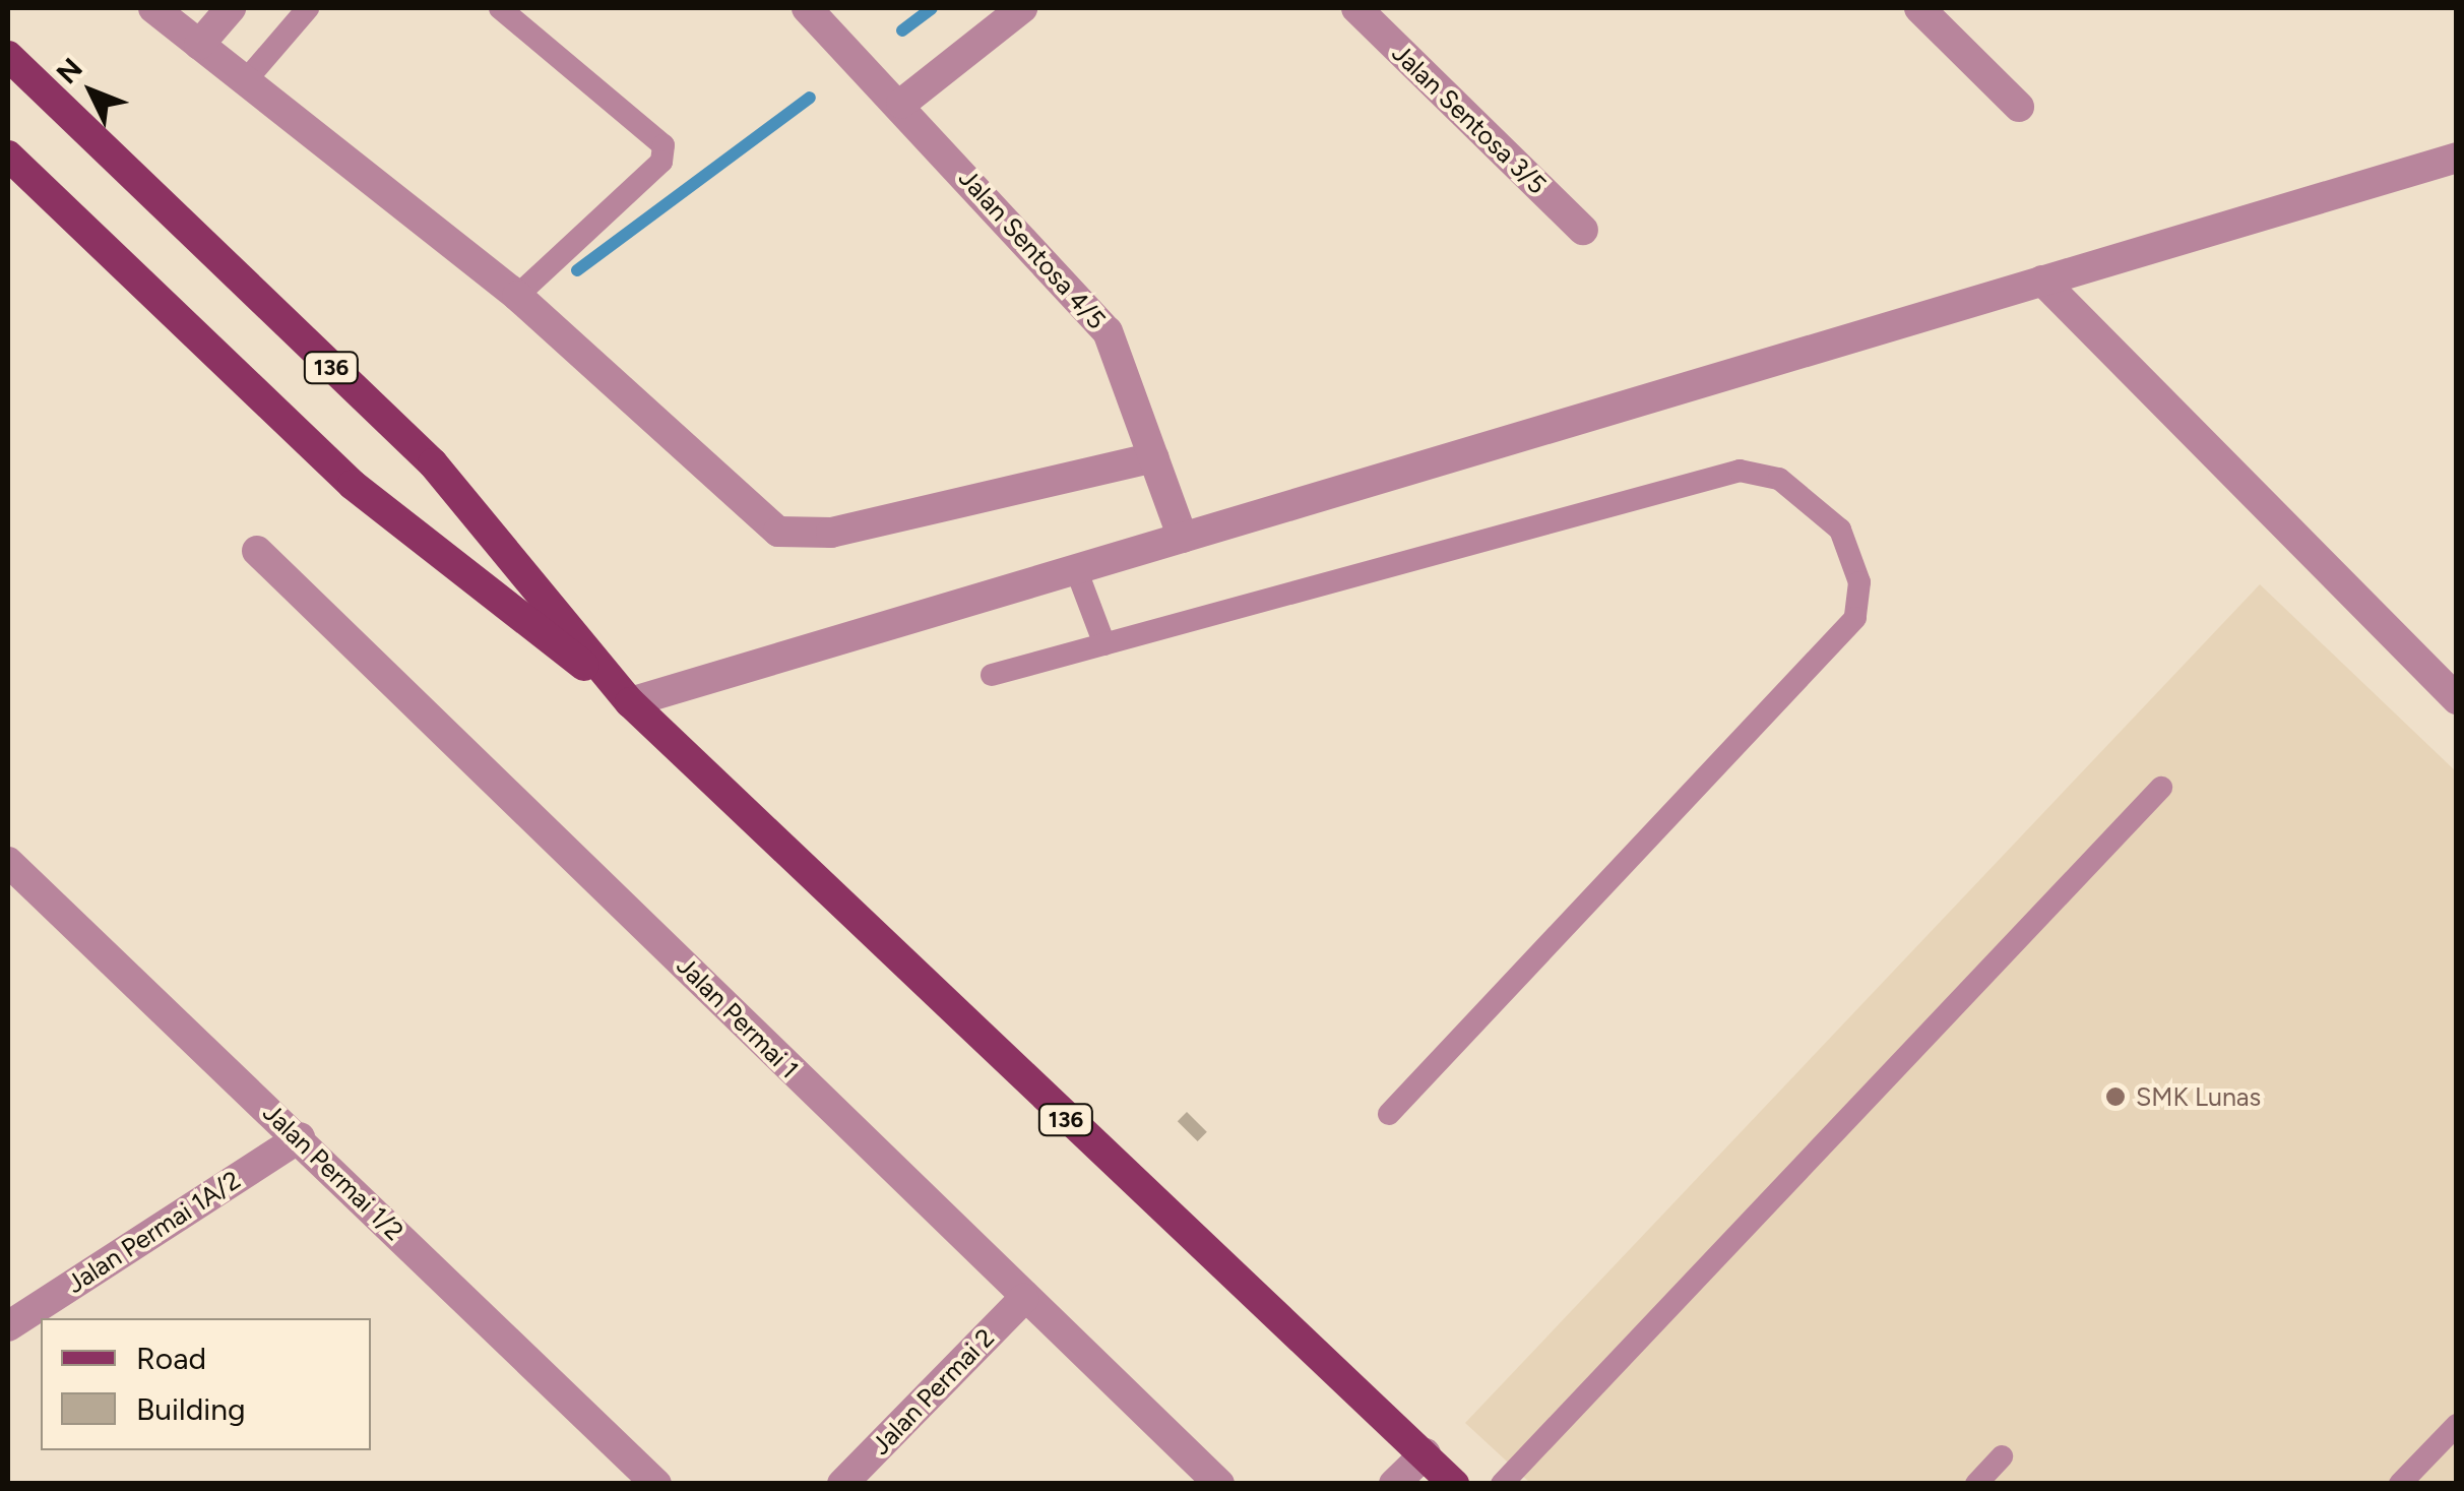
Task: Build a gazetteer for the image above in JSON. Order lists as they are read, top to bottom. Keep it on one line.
{"streets":{"main road":["136"],"street":["Jalan Sentosa 3/5","Jalan Sentosa 4/5","Jalan Permai 1","Jalan Permai 1/2","Jalan Permai 1A/2","Jalan Permai 2"]},"crossings":[["Jalan Permai 1","Jalan Permai 2"],["Jalan Permai 1/2","Jalan Permai 1A/2"]],"places":["SMK Lunas"],"legend":["Road","Building"],"north":"top left"}
